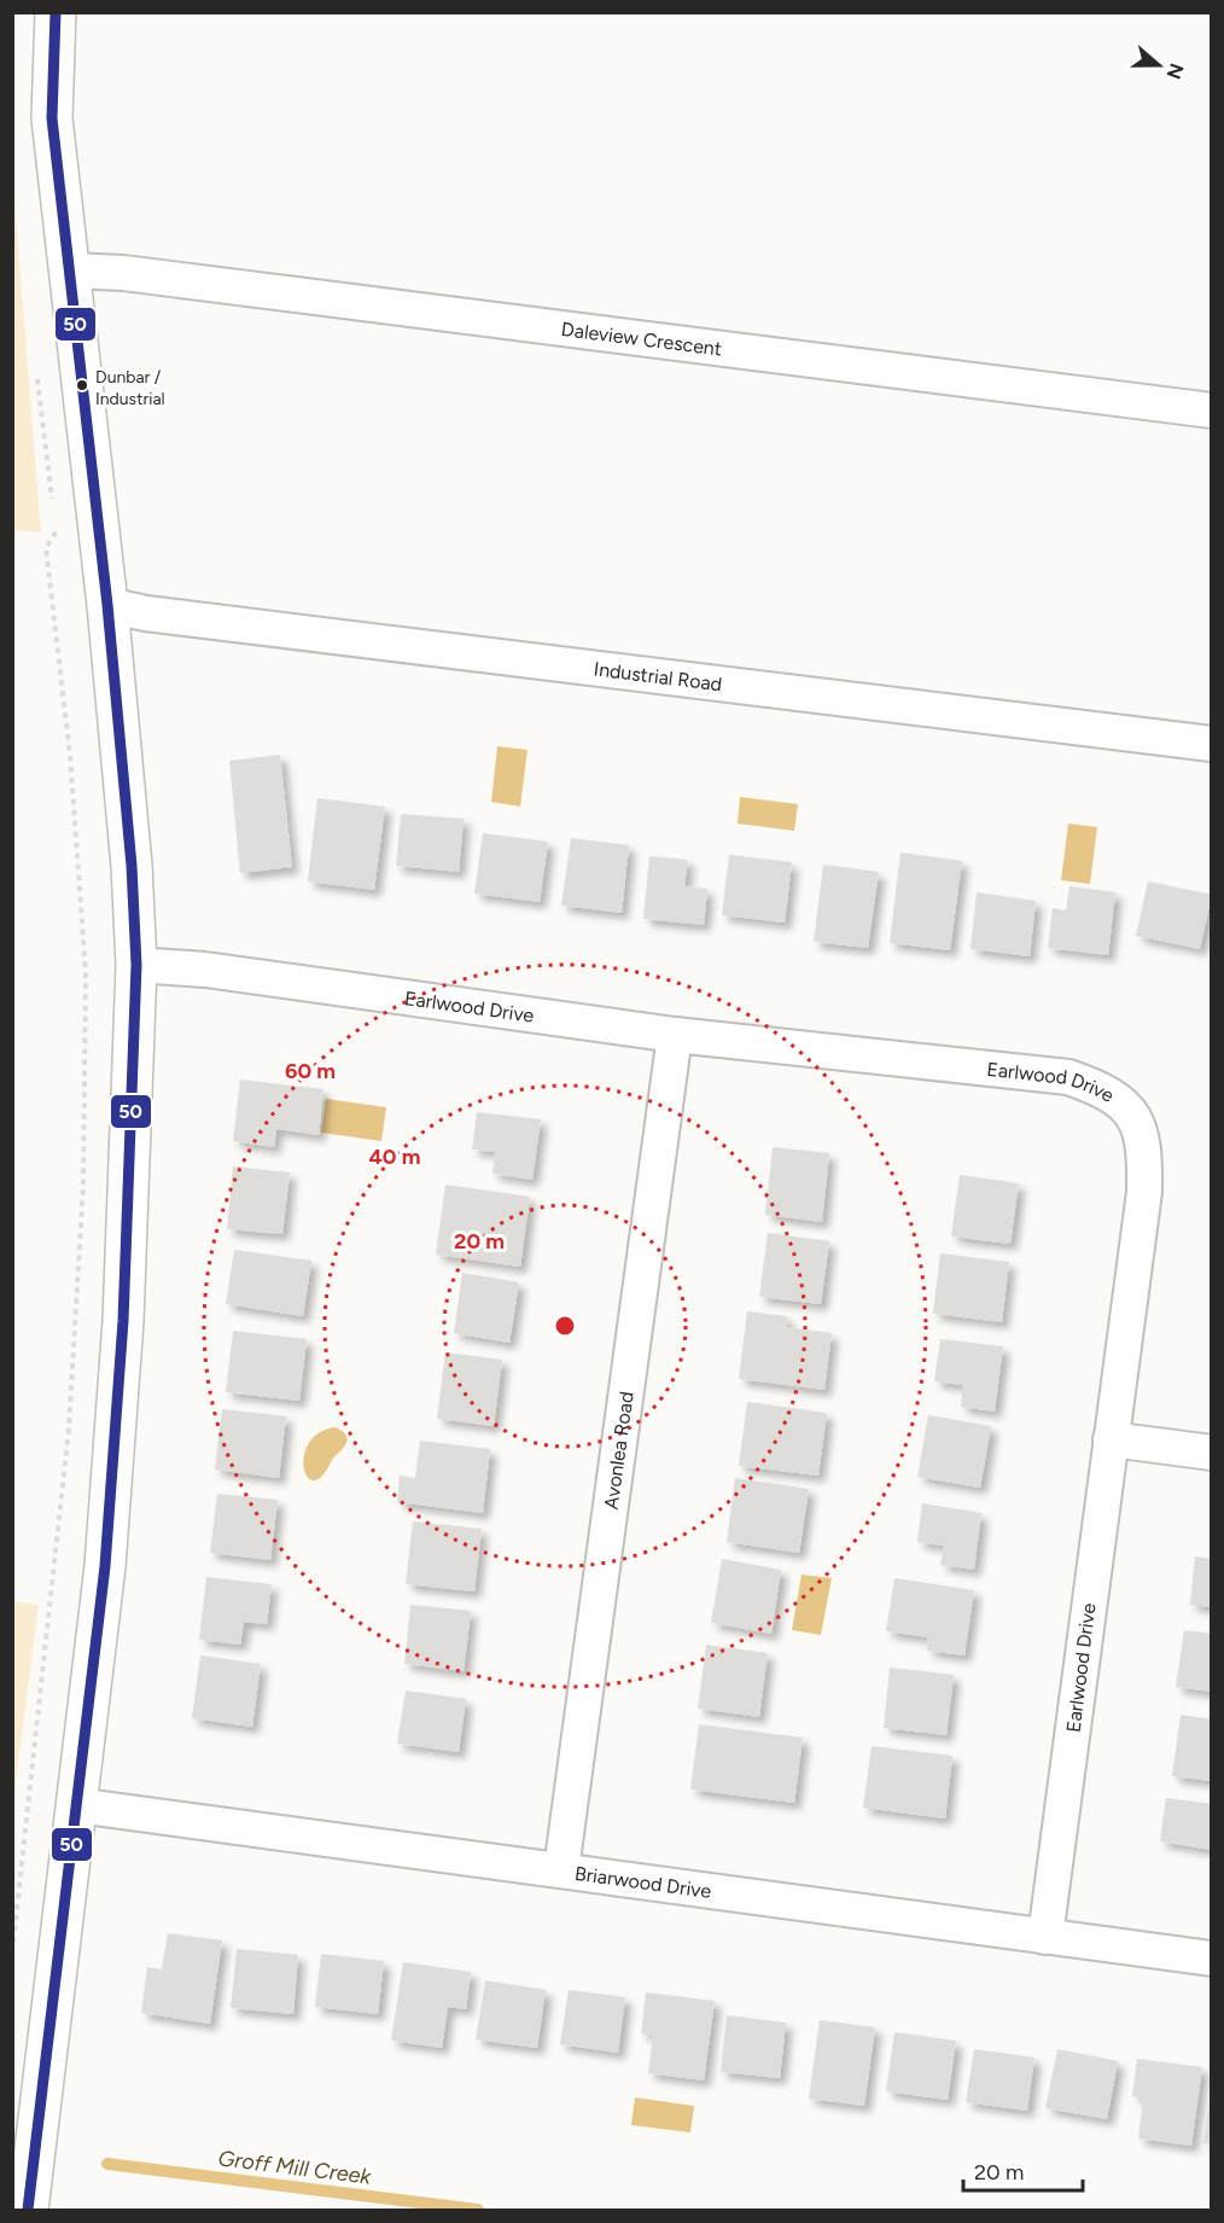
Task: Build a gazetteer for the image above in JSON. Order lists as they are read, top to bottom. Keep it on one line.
{"streets":{"street":["Daleview Crescent","Industrial Road","Earlwood Drive","Avonlea Road","Briarwood Drive"]},"crossings":[["Earlwood Drive","Avonlea Road"],["Earlwood Drive","Briarwood Drive"],["Avonlea Road","Briarwood Drive"]],"water":["Groff Mill Creek"],"places":["Dunbar / Industrial"],"lines":["transit line 50"],"scale_bar":"20 m","north":"right","rings":["60 m","40 m","20 m"]}
